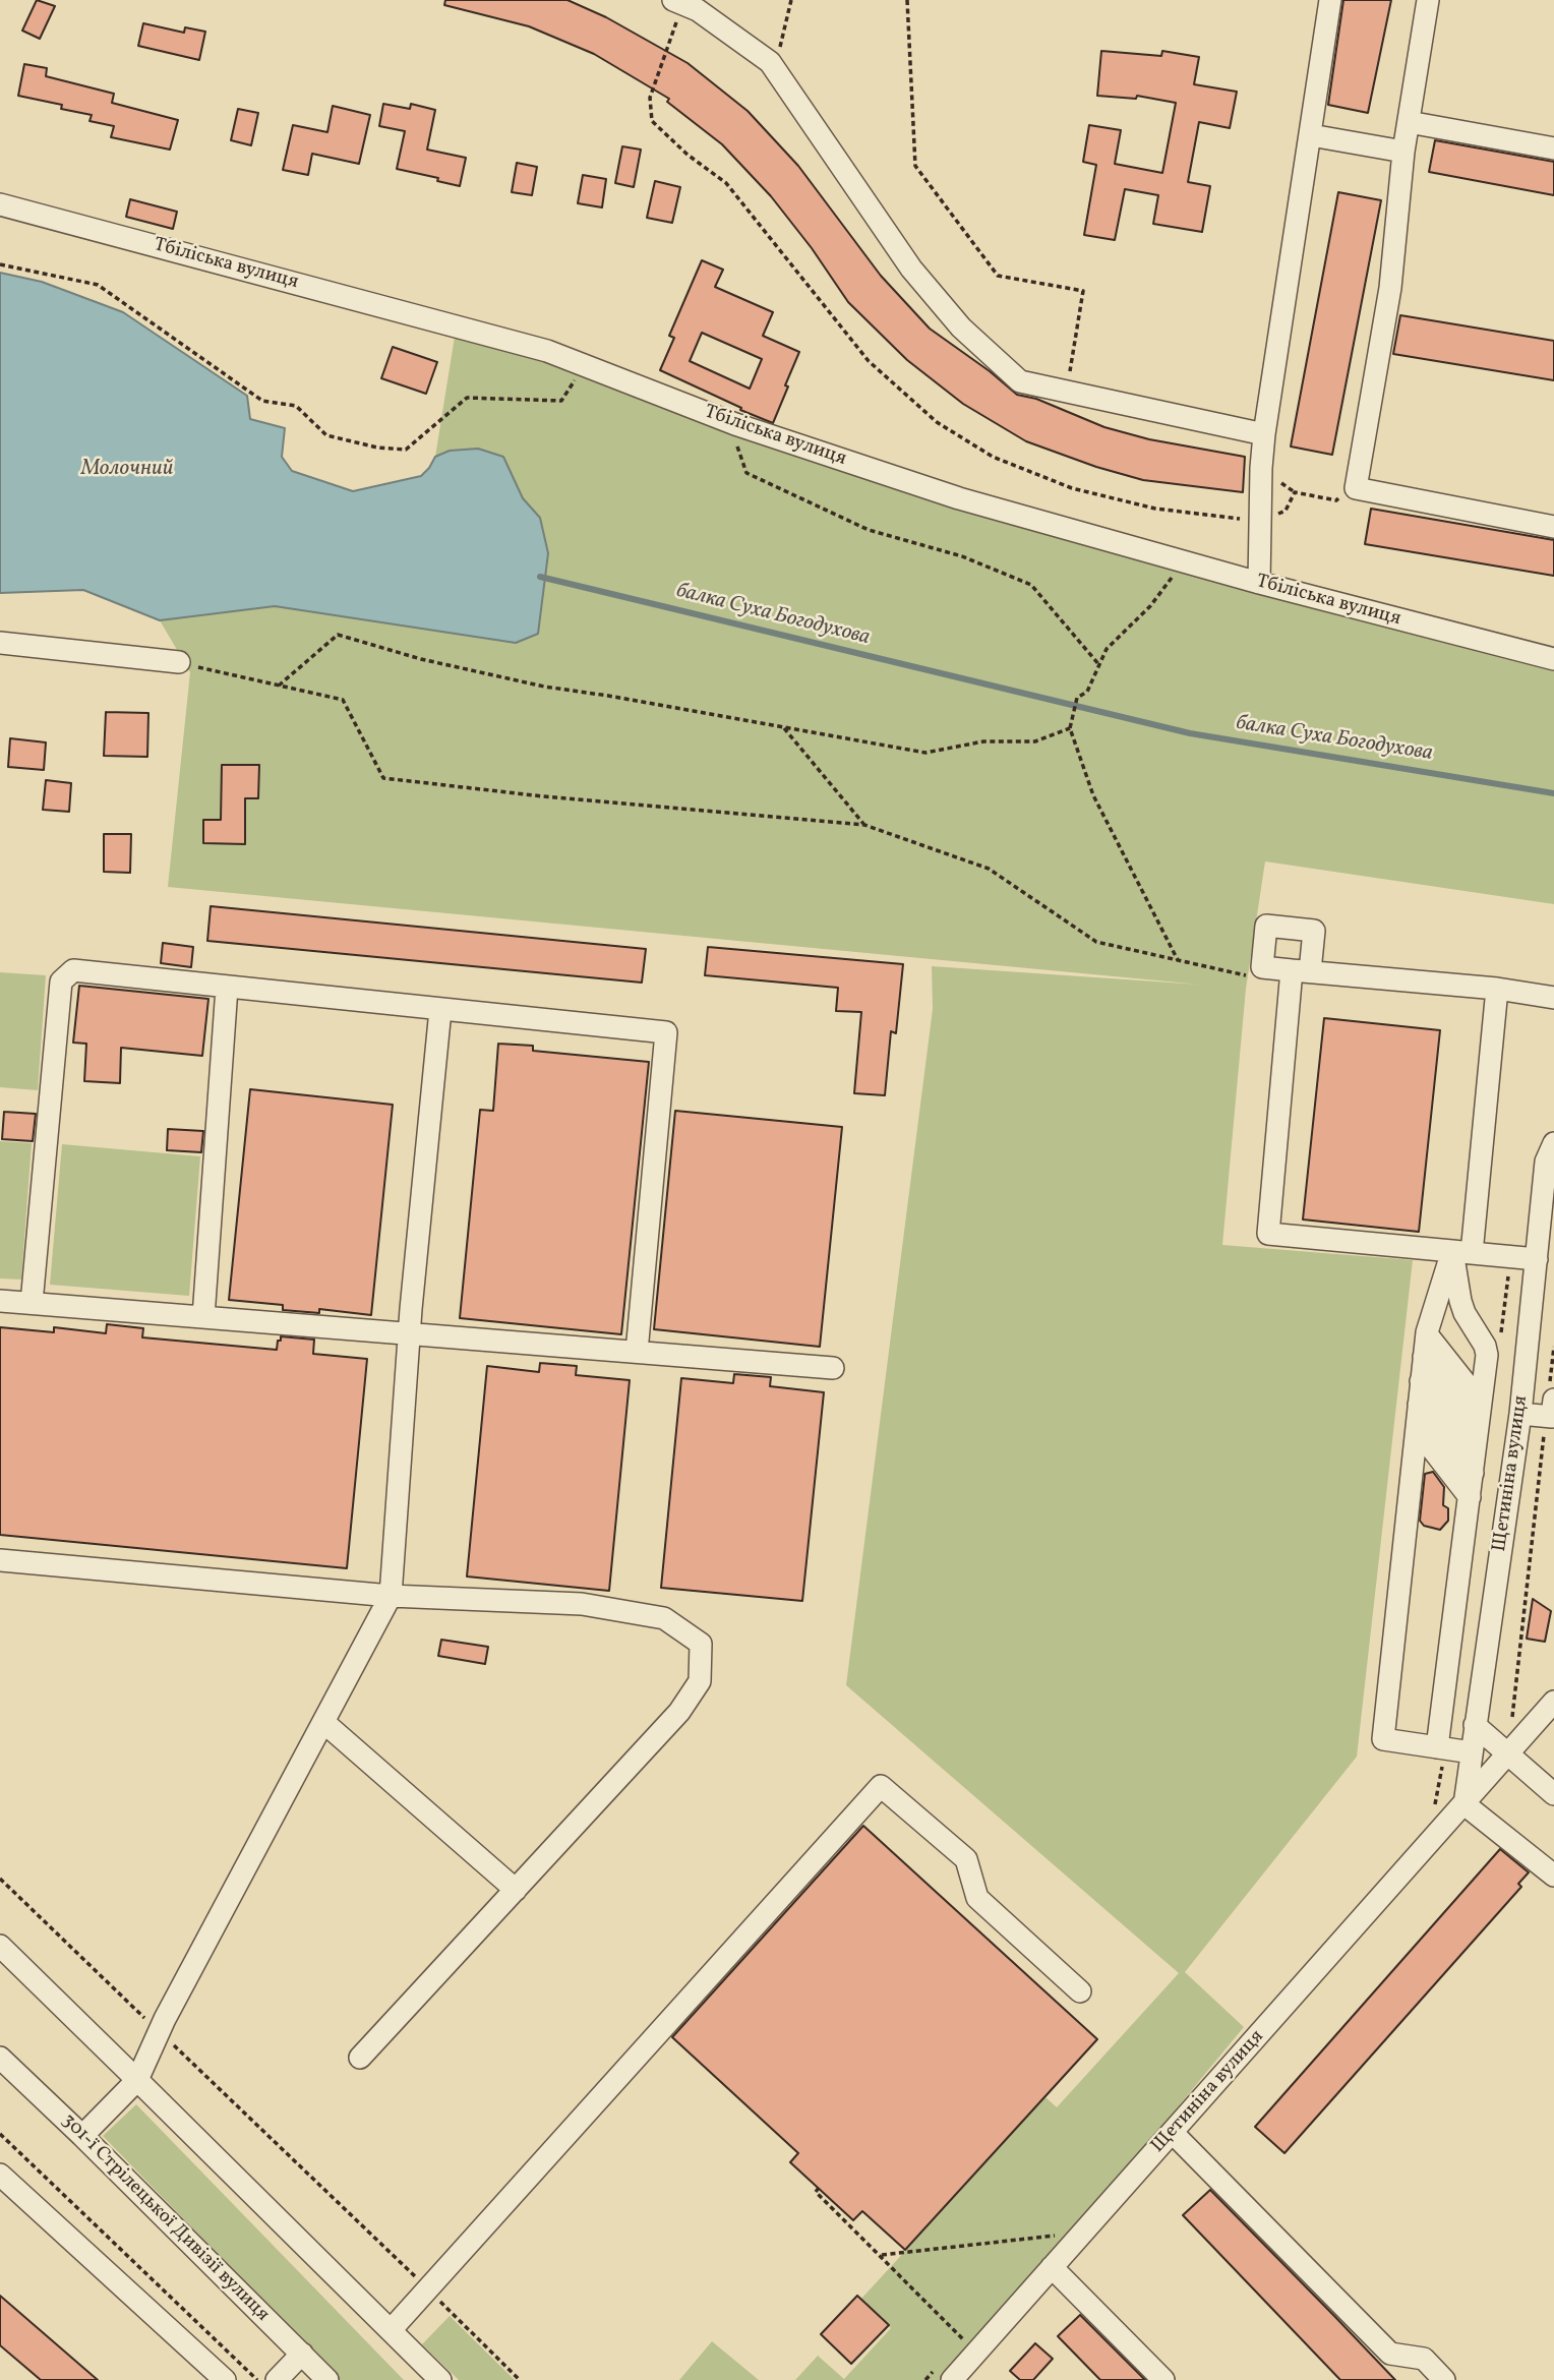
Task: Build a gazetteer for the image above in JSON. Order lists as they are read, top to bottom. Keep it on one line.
{"streets":{"street":["Тбіліська вулиця","Щетиніна вулиця","301-ї Стрілецької Дивізії вулиця"]},"water":["Молочний","балка Суха Богодухова"]}
